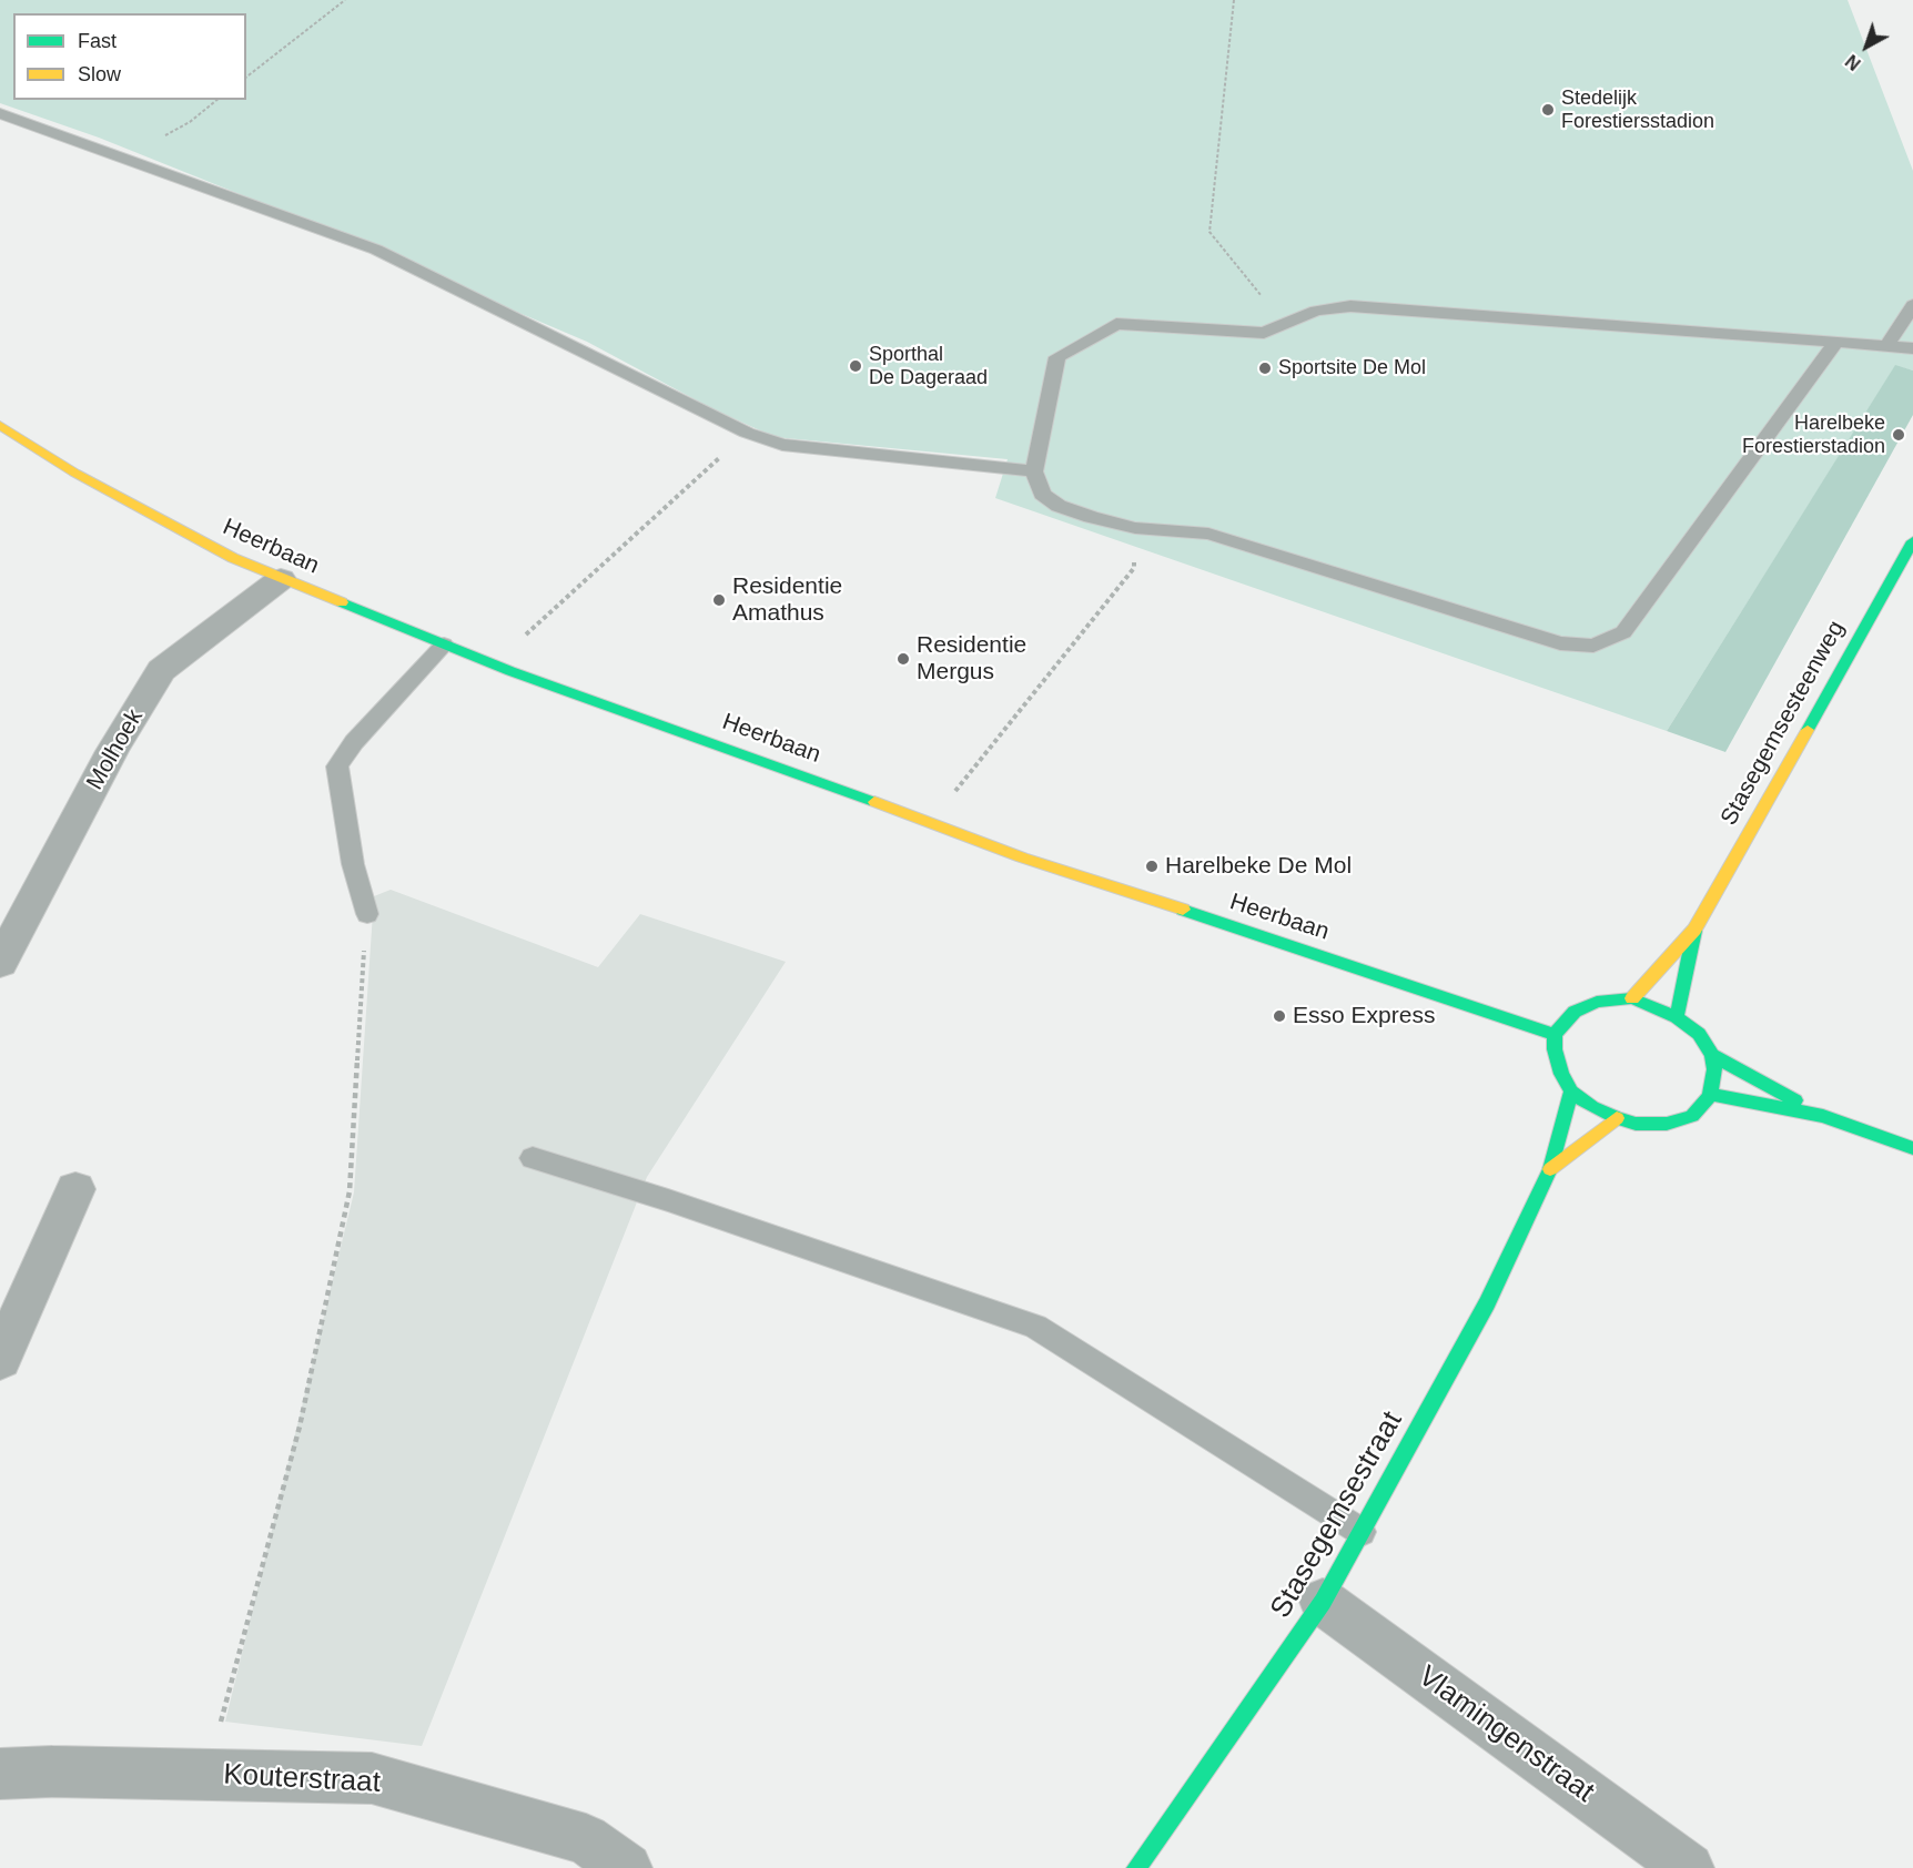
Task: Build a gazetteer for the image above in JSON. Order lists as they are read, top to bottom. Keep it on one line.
{"streets":{"street":["Heerbaan","Stasegemsesteenweg","Molhoek","Stasegemsestraat","Vlamingenstraat","Kouterstraat"]},"crossings":[["Heerbaan","Stasegemsesteenweg"],["Heerbaan","Molhoek"],["Heerbaan","Stasegemsestraat"],["Stasegemsesteenweg","Stasegemsestraat"],["Stasegemsestraat","Vlamingenstraat"]],"places":["Stedelijk Forestiersstadion","Sporthal De Dageraad","Sportsite De Mol","Harelbeke Forestierstadion","Residentie Amathus","Residentie Mergus","Harelbeke De Mol","Esso Express"],"legend":["Fast","Slow"],"north":"bottom left"}
